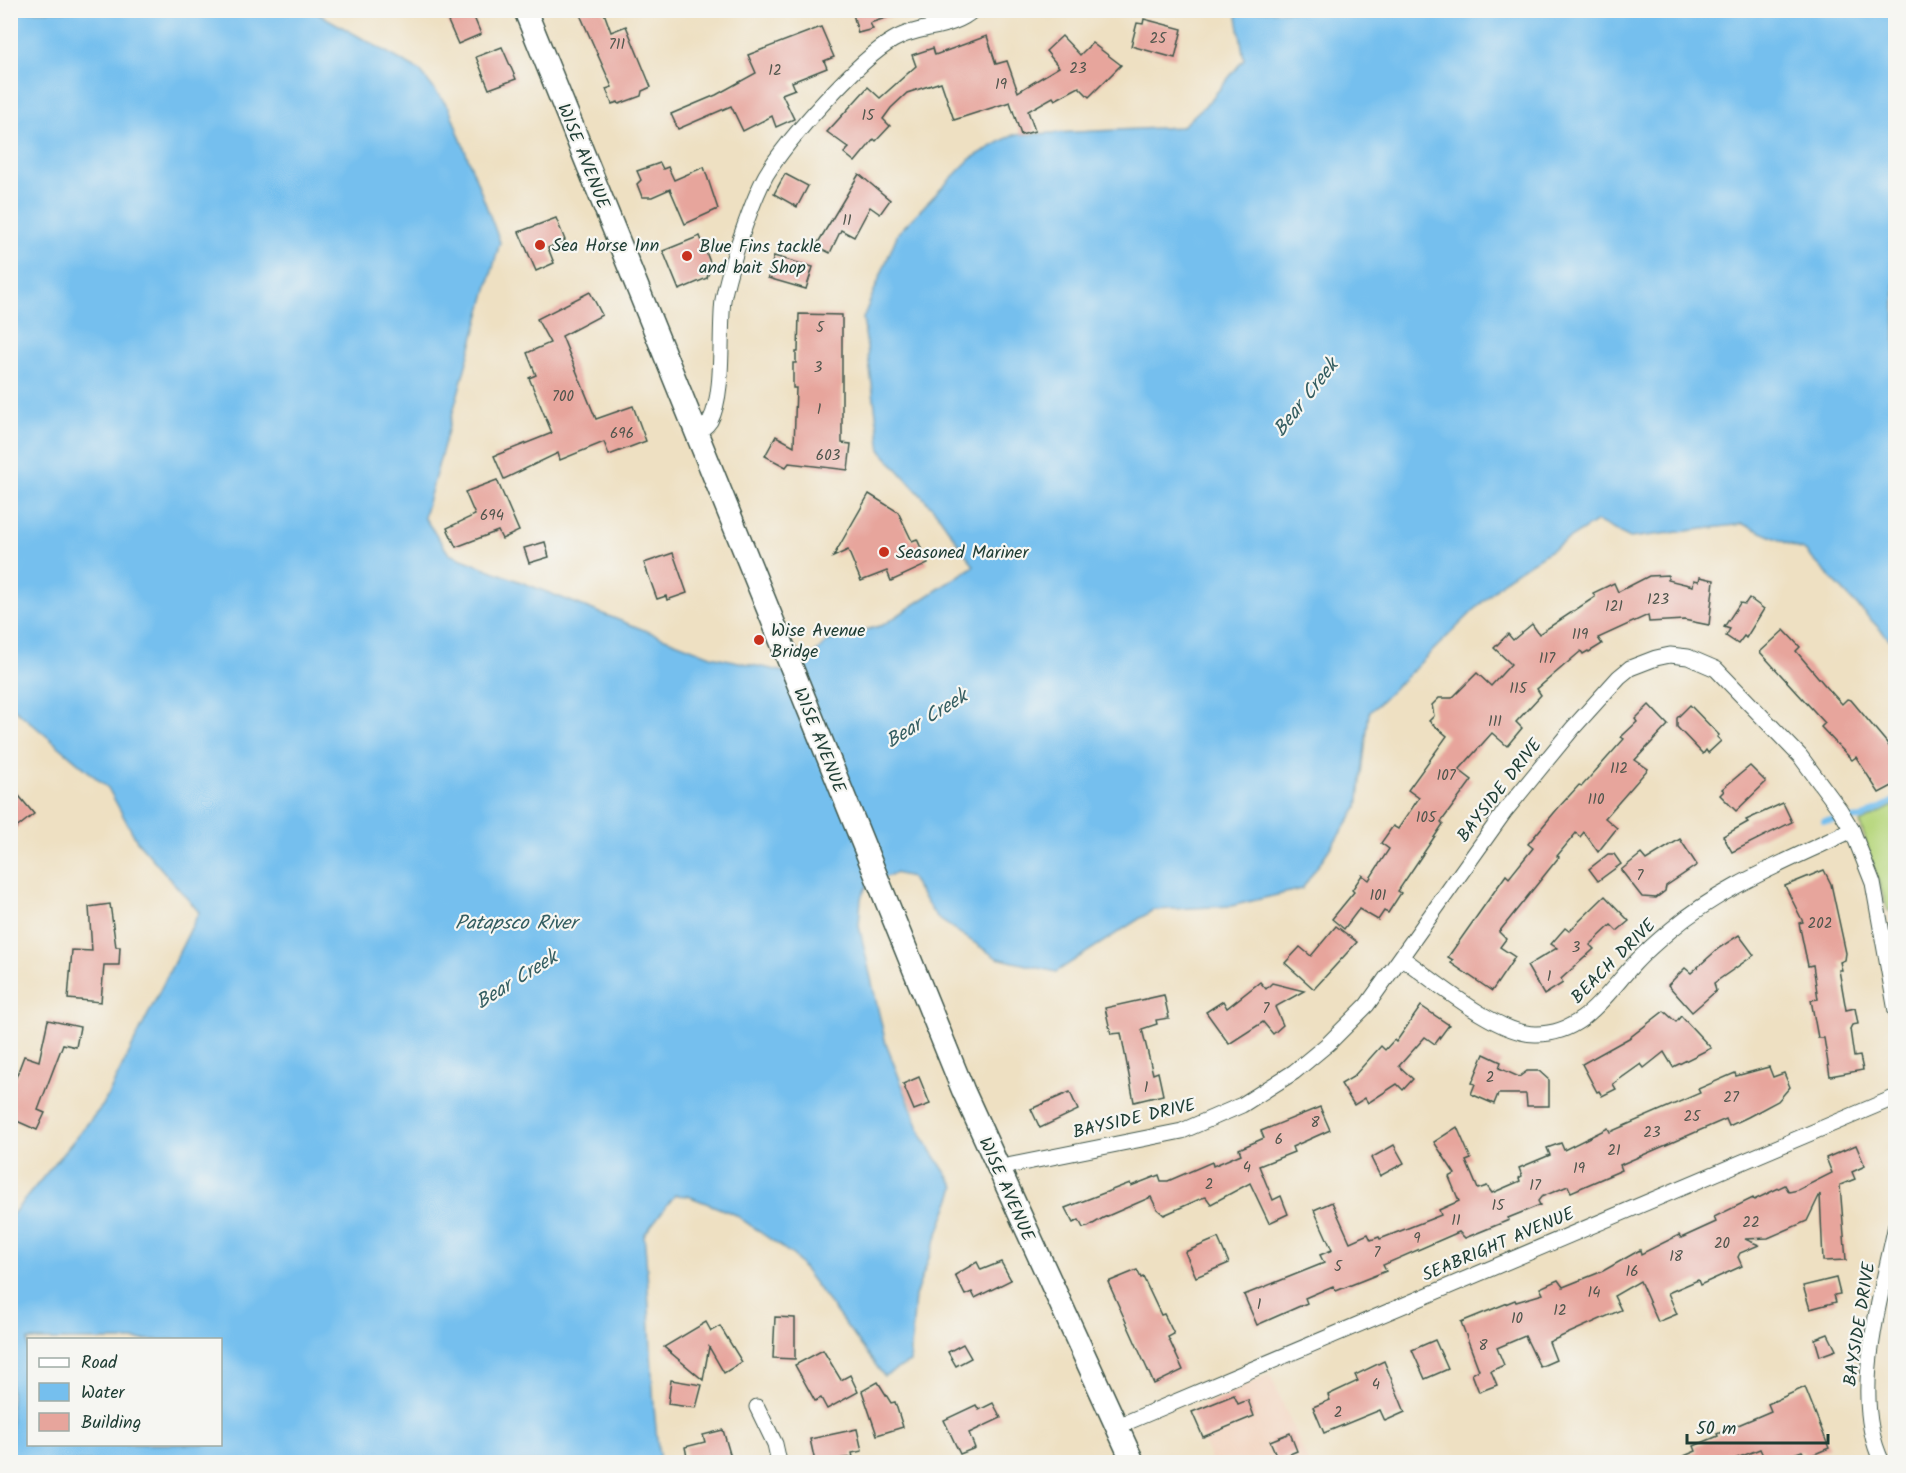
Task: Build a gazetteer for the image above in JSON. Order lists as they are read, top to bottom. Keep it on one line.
{"streets":{"main road":["WISE AVENUE"],"street":["BAYSIDE DRIVE","BEACH DRIVE","SEABRIGHT AVENUE"]},"crossings":[["WISE AVENUE","BAYSIDE DRIVE"],["WISE AVENUE","SEABRIGHT AVENUE"],["BAYSIDE DRIVE","BEACH DRIVE"]],"water":["Bear Creek","Patapsco River"],"places":["Sea Horse Inn","Blue Fins tackle and bait Shop","Seasoned Mariner","Wise Avenue Bridge"],"house_numbers":["25","711","23","12","19","15","11","5","3","700","1","696","603","694","123","121","119","117","115","111","112","107","110","105","7","101","202","3","1","7","2","1","27","25","8","23","6","21","4","19","2","17","15","11","22","9","20","7","18","5","16","14","1","12","10","8","4","2"],"legend":["Road","Water","Building"],"scale_bar":"50 m"}
